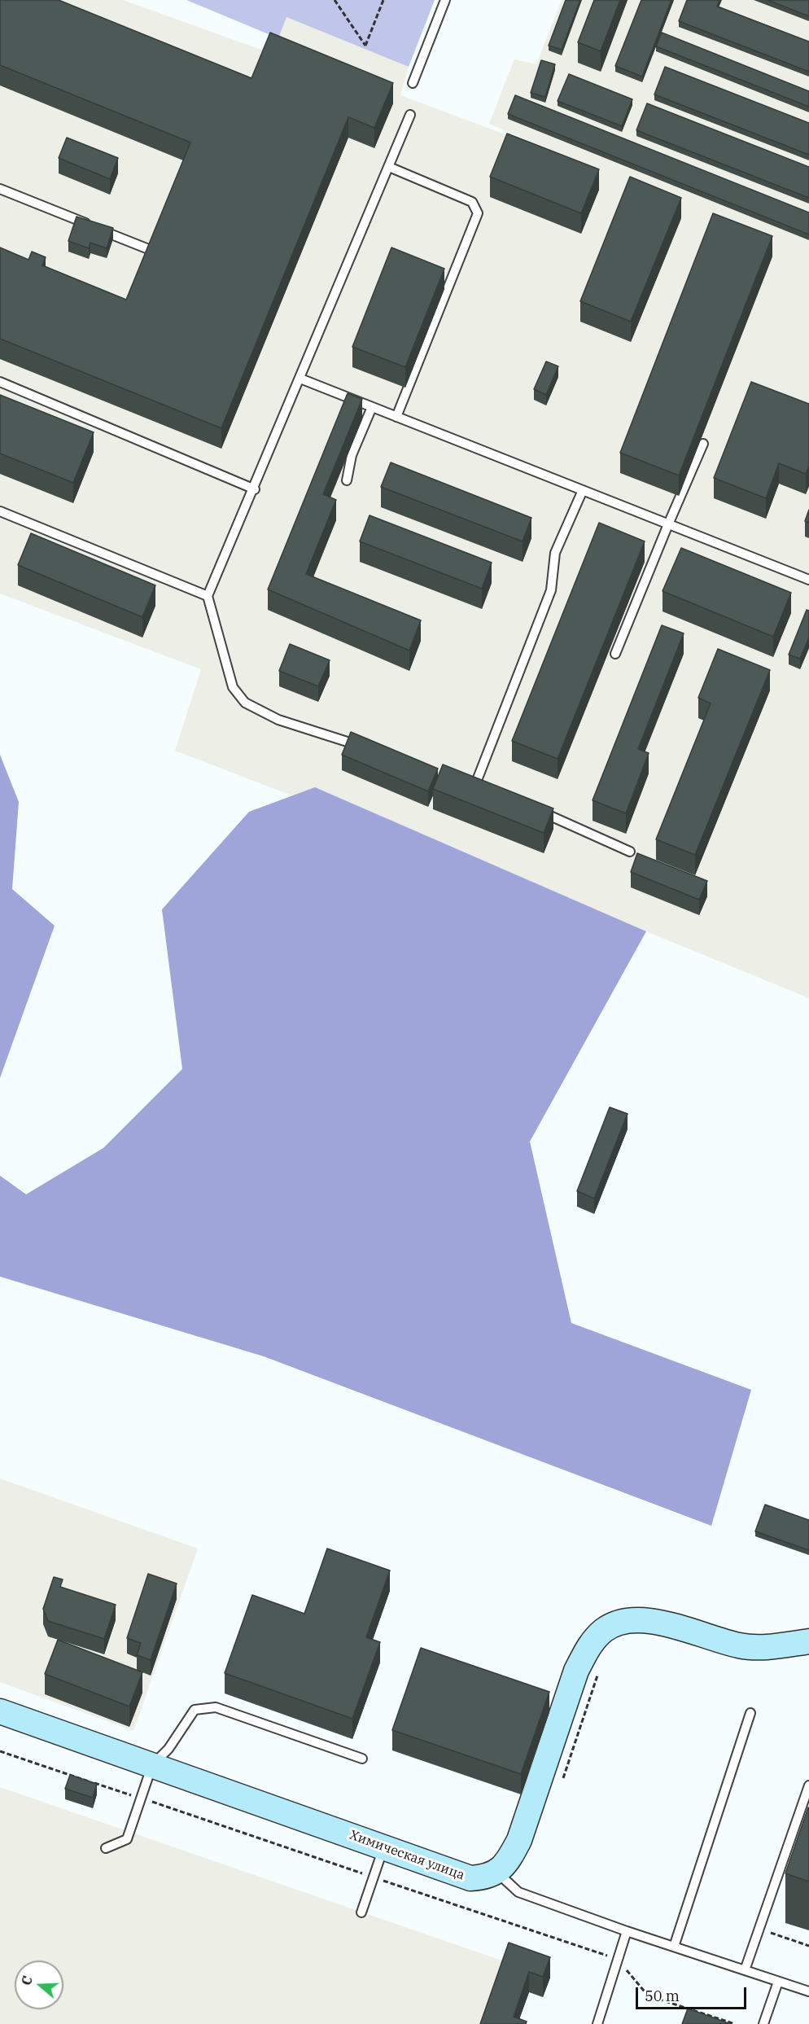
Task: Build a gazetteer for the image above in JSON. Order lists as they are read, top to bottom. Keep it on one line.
{"streets":{"main road":["Химическая улица"]},"scale_bar":"50 m","north":"left"}
